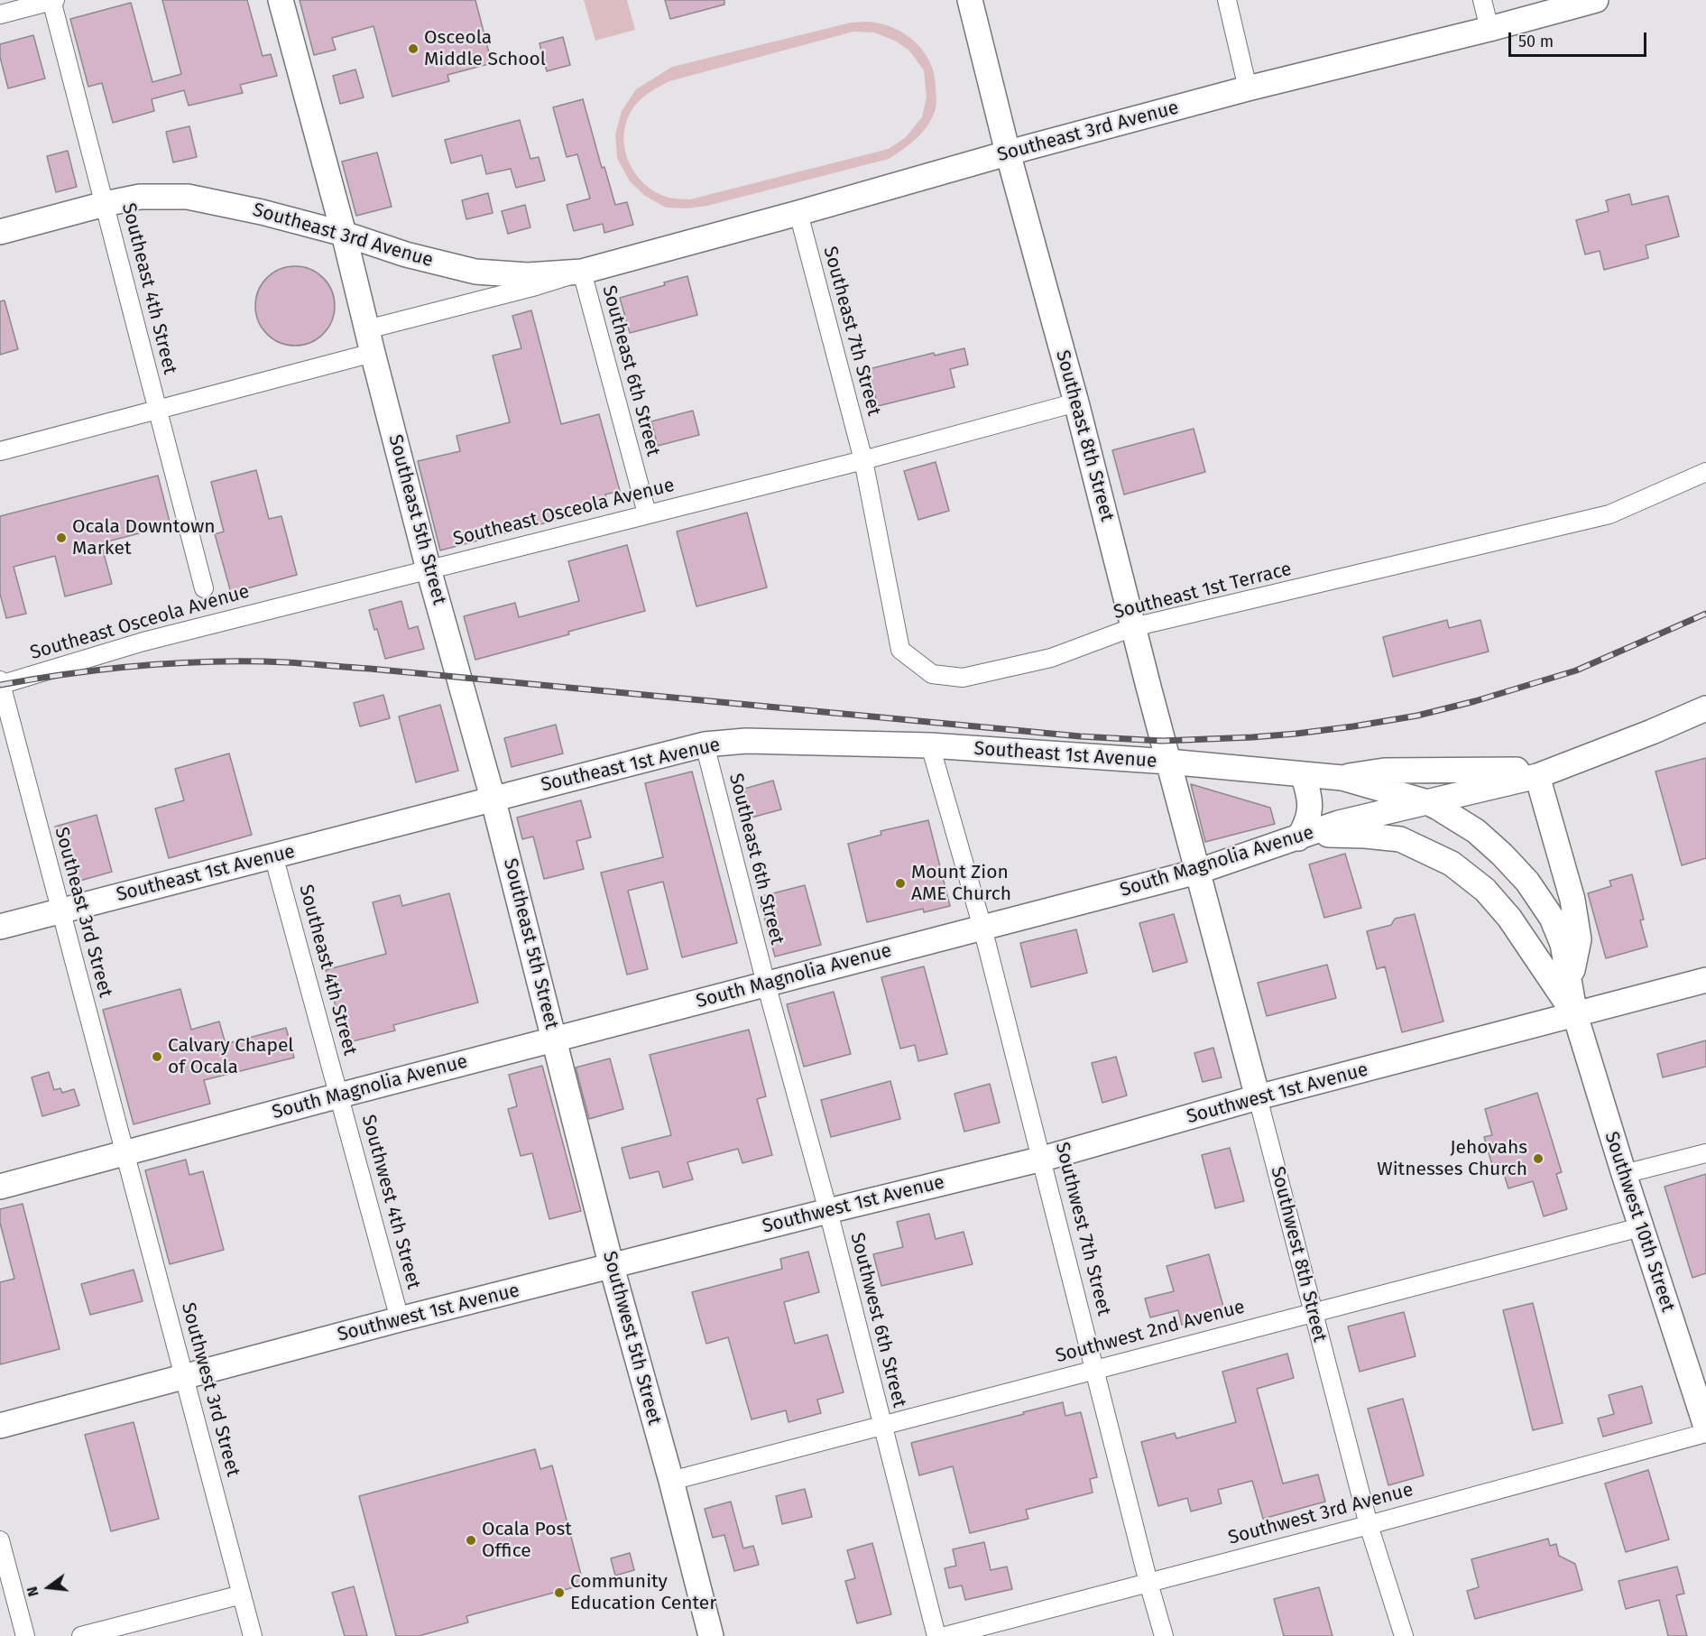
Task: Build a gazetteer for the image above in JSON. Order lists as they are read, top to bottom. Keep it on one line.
{"streets":{"street":["Southeast 3rd Avenue","Southeast 4th Street","Southeast 7th Street","Southeast 6th Street","Southeast 8th Street","Southeast Osceola Avenue","Southeast 5th Street","Southeast 1st Terrace","Southeast 1st Avenue","South Magnolia Avenue","Southeast 3rd Street","Southwest 1st Avenue","Southwest 4th Street","Southwest 10th Street","Southwest 7th Street","Southwest 8th Street","Southwest 6th Street","Southwest 2nd Avenue","Southwest 5th Street","Southwest 3rd Street","Southwest 3rd Avenue"]},"crossings":[["Southeast 3rd Avenue","Southeast 4th Street"],["Southeast 3rd Avenue","Southeast 7th Street"],["Southeast 3rd Avenue","Southeast 6th Street"],["Southeast 3rd Avenue","Southeast 8th Street"],["Southeast 3rd Avenue","Southeast 5th Street"],["Southeast 4th Street","Southeast 1st Avenue"],["Southeast 4th Street","South Magnolia Avenue"],["Southeast 4th Street","Southwest 4th Street"],["Southeast 7th Street","Southeast Osceola Avenue"],["Southeast 7th Street","Southeast 1st Terrace"],["Southeast 6th Street","Southeast Osceola Avenue"],["Southeast 6th Street","Southeast 1st Avenue"],["Southeast 6th Street","South Magnolia Avenue"],["Southeast 6th Street","Southwest 6th Street"],["Southeast 8th Street","Southeast Osceola Avenue"],["Southeast 8th Street","Southeast 1st Terrace"],["Southeast 8th Street","Southeast 1st Avenue"],["Southeast 8th Street","South Magnolia Avenue"],["Southeast 8th Street","Southwest 8th Street"],["Southeast Osceola Avenue","Southeast 5th Street"],["Southeast Osceola Avenue","Southeast 1st Terrace"],["Southeast Osceola Avenue","Southeast 3rd Street"],["Southeast 5th Street","Southeast 1st Avenue"],["Southeast 5th Street","South Magnolia Avenue"],["Southeast 5th Street","Southwest 5th Street"],["Southeast 1st Avenue","South Magnolia Avenue"],["Southeast 1st Avenue","Southeast 3rd Street"],["Southeast 1st Avenue","Southwest 10th Street"],["South Magnolia Avenue","Southeast 3rd Street"],["South Magnolia Avenue","Southwest 4th Street"],["South Magnolia Avenue","Southwest 10th Street"],["South Magnolia Avenue","Southwest 7th Street"],["South Magnolia Avenue","Southwest 8th Street"],["South Magnolia Avenue","Southwest 6th Street"],["South Magnolia Avenue","Southwest 5th Street"],["South Magnolia Avenue","Southwest 3rd Street"],["Southeast 3rd Street","Southwest 3rd Street"],["Southwest 1st Avenue","Southwest 4th Street"],["Southwest 1st Avenue","Southwest 10th Street"],["Southwest 1st Avenue","Southwest 7th Street"],["Southwest 1st Avenue","Southwest 8th Street"],["Southwest 1st Avenue","Southwest 6th Street"],["Southwest 1st Avenue","Southwest 5th Street"],["Southwest 1st Avenue","Southwest 3rd Street"],["Southwest 10th Street","Southwest 2nd Avenue"],["Southwest 7th Street","Southwest 2nd Avenue"],["Southwest 7th Street","Southwest 3rd Avenue"],["Southwest 8th Street","Southwest 2nd Avenue"],["Southwest 8th Street","Southwest 3rd Avenue"],["Southwest 6th Street","Southwest 2nd Avenue"],["Southwest 2nd Avenue","Southwest 5th Street"]],"places":["Osceola Middle School","Ocala Downtown Market","Mount Zion AME Church","Calvary Chapel of Ocala","Jehovahs Witnesses Church","Ocala Post Office","Community Education Center"],"scale_bar":"50 m","north":"left"}
